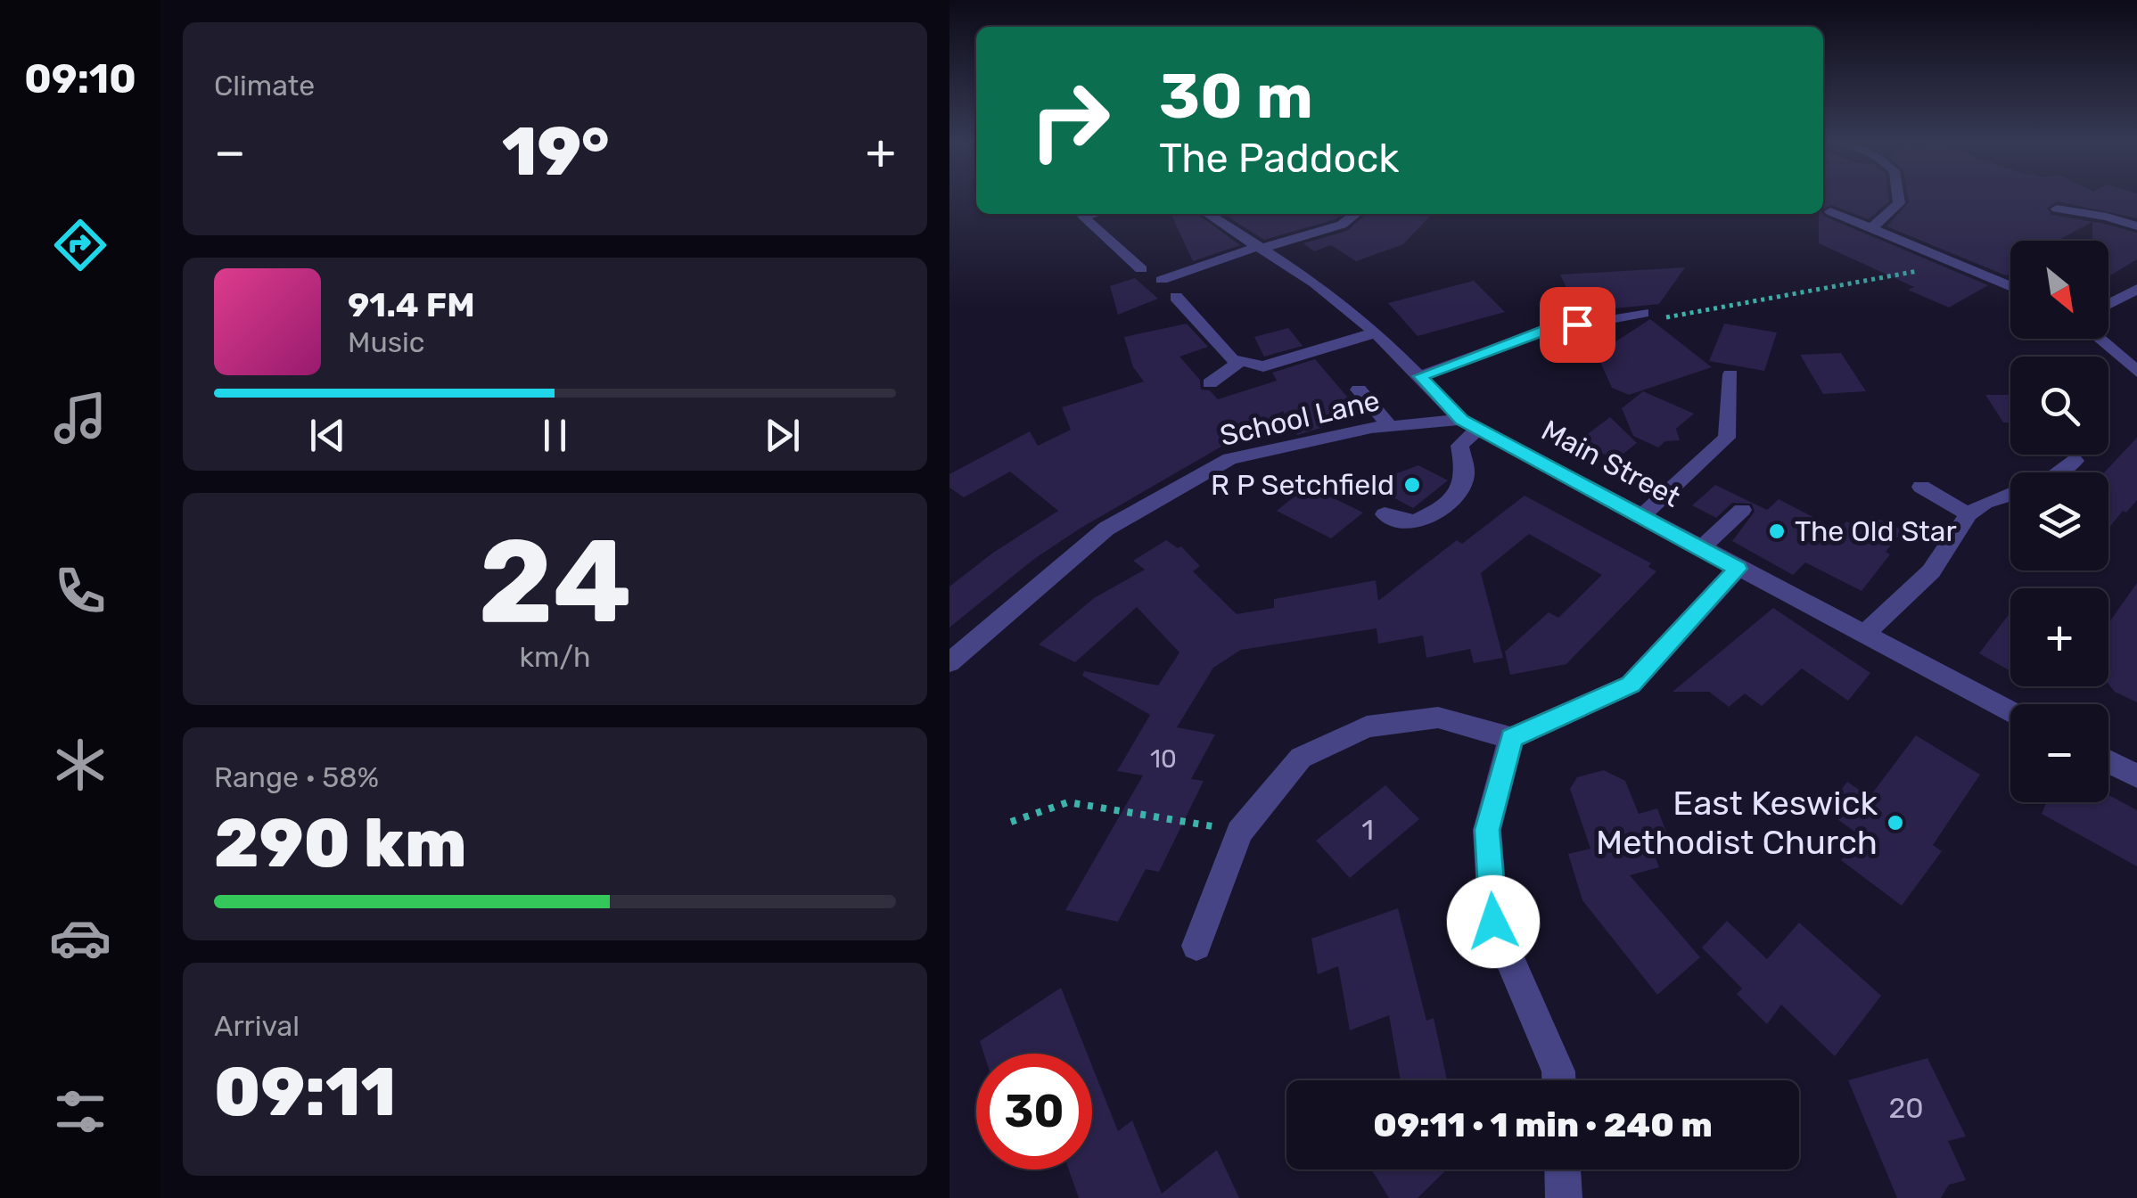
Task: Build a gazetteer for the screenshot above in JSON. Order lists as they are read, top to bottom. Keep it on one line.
{"streets":{"street":["School Lane","Main Street"]},"crossings":[["School Lane","Main Street"]],"places":["R P Setchfield","The Old Star","East Keswick Methodist Church"],"house_numbers":["10","1","20"],"north":"bottom right","page":{"tabs":"09:10","tile":["Climate",["24","km/h"],["Range · 58%","290 km"],["Arrival","09:11"]],"turn":["30 m","The Paddock"],"heat":["−","19°","+"],"map_buttons":["+","−"],"song":["91.4 FM","Music"],"limit":"30","trip":"09:11 · 1 min · 240 m"}}
